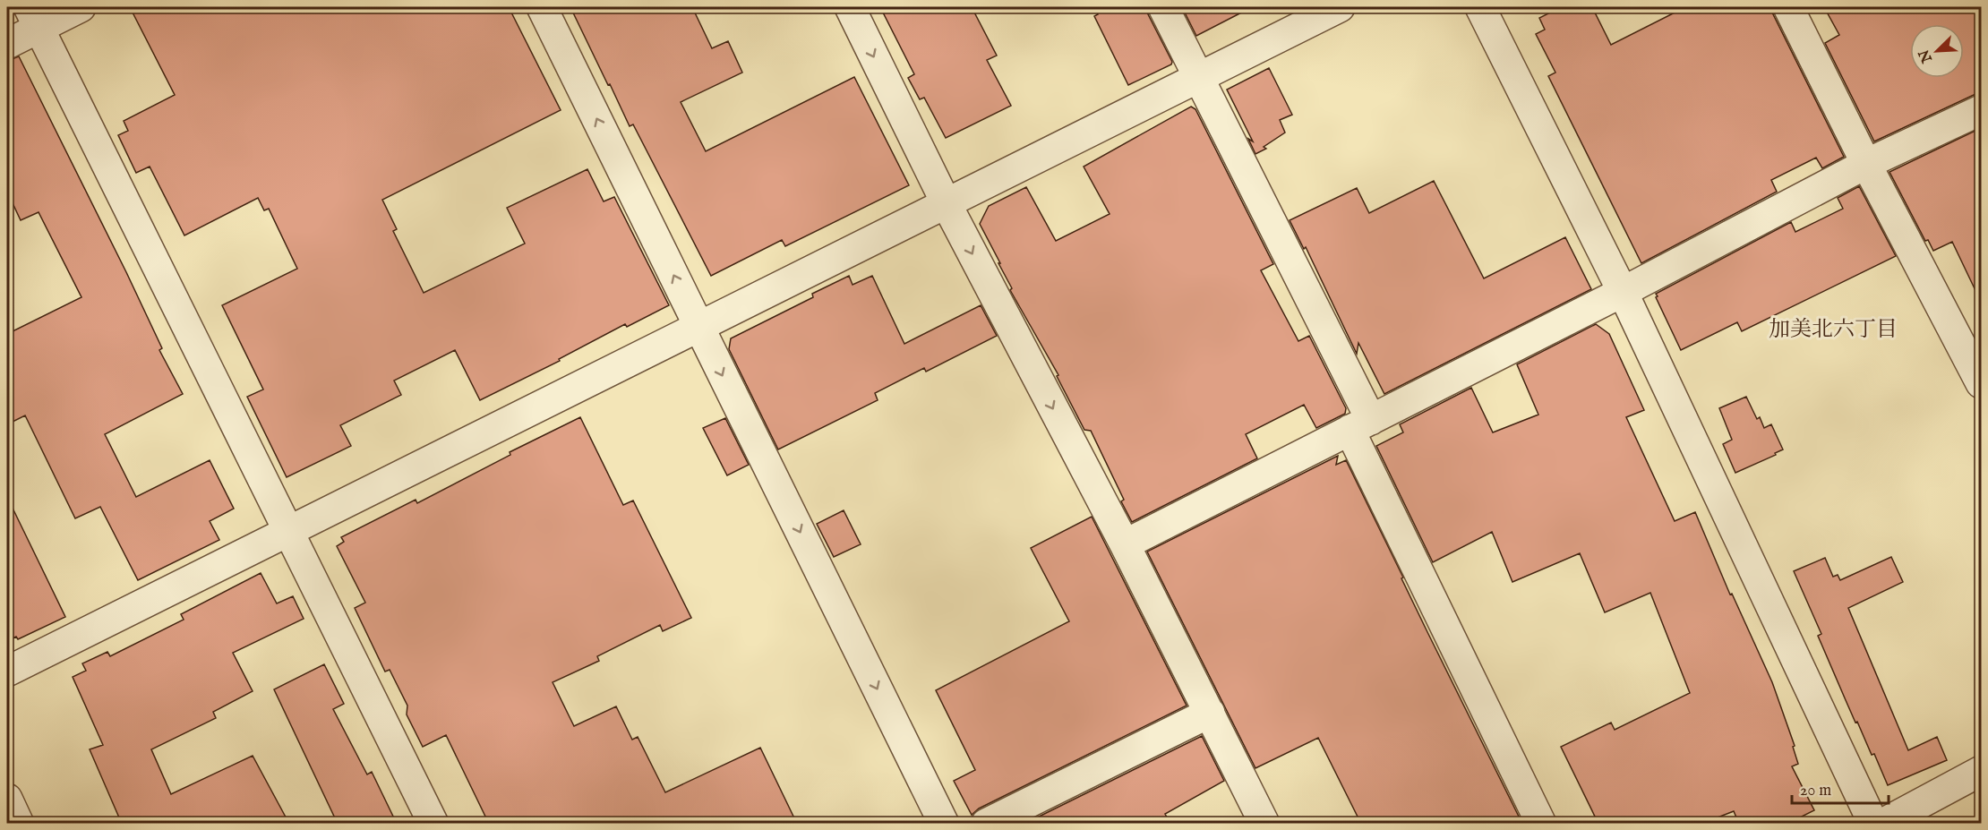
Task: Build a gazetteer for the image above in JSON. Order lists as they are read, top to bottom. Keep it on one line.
{"districts":["加美北六丁目"],"scale_bar":"20 m","north":"bottom left"}
